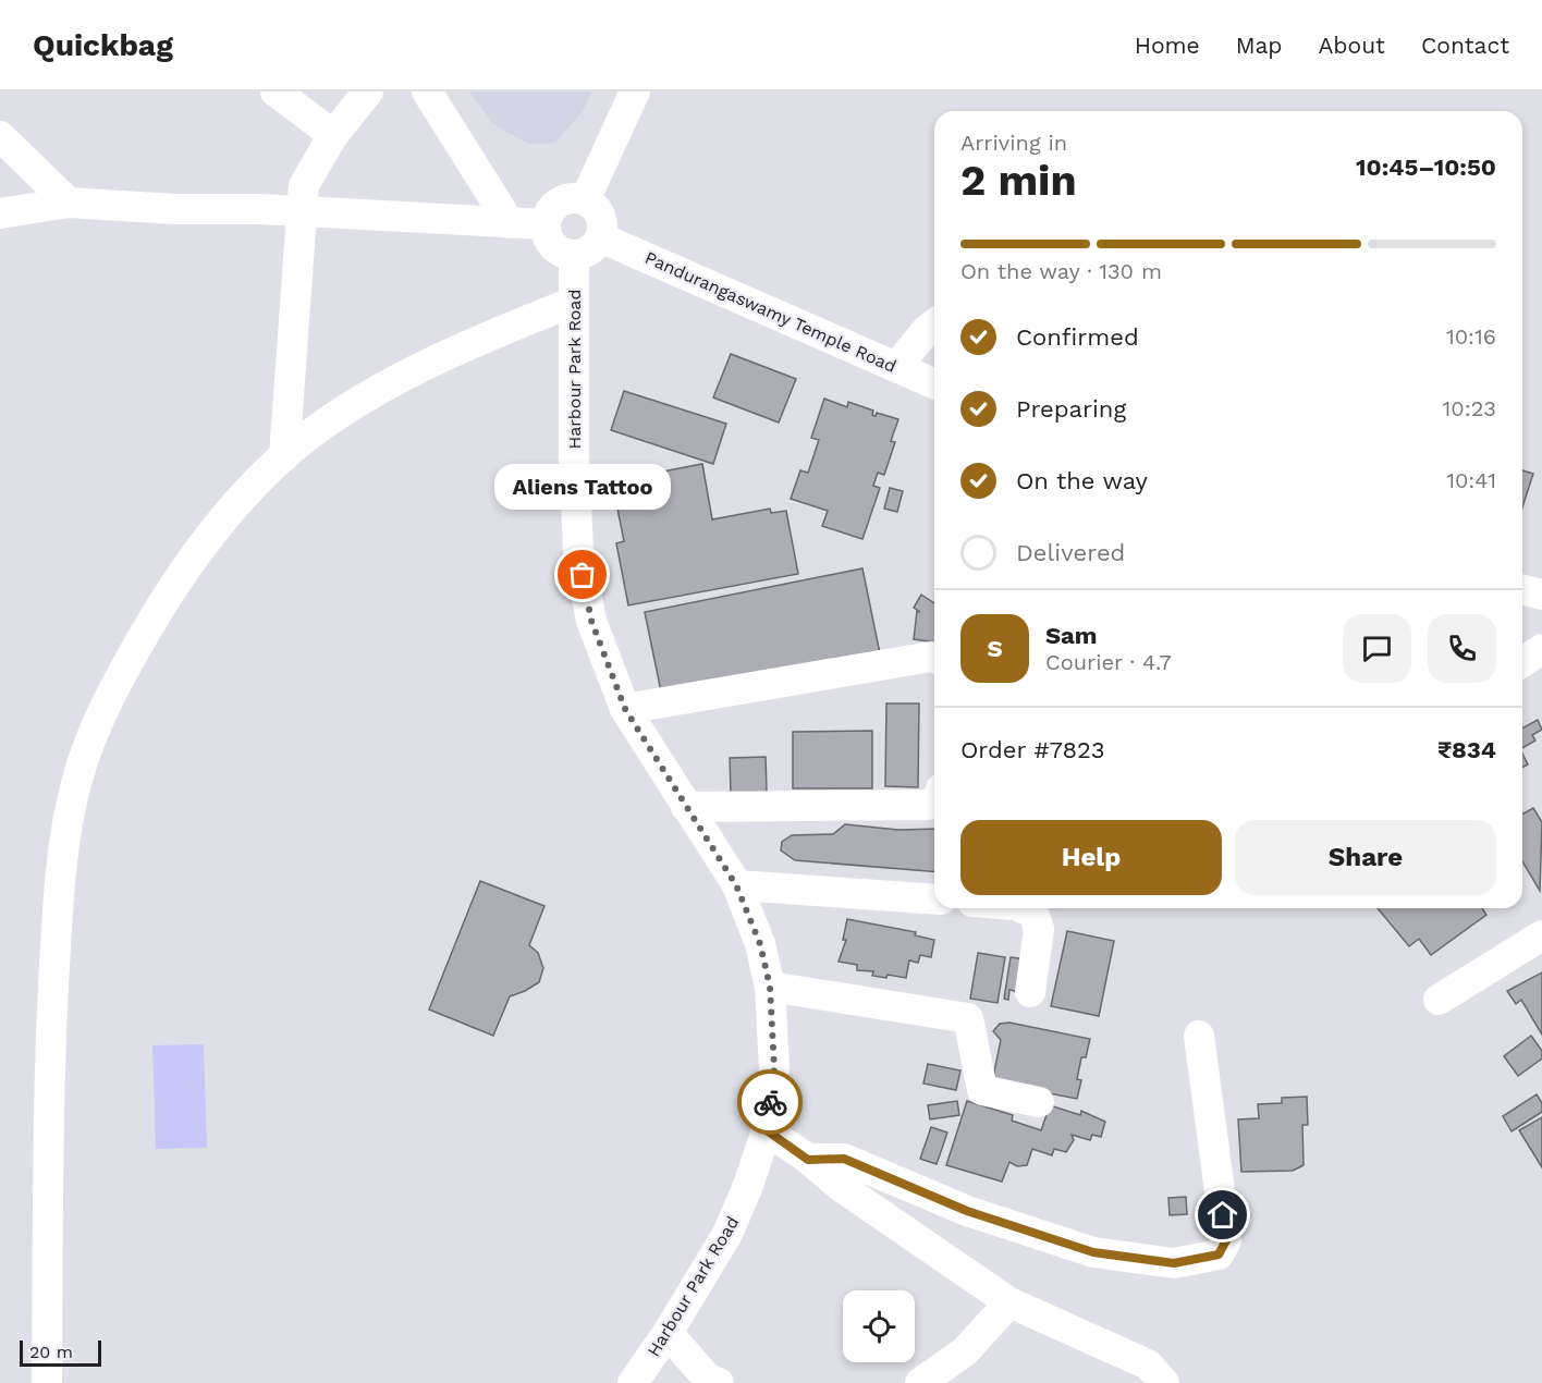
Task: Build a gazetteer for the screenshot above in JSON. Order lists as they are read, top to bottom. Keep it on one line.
{"streets":{"street":["Pandurangaswamy Temple Road","Harbour Park Road"]},"crossings":[["Pandurangaswamy Temple Road","Harbour Park Road"]],"places":["Aliens Tattoo"],"scale_bar":"20 m","page":{"header":"Quickbag","nav":["Home","Map","About","Contact"],"heading":["2 min","Arriving in","10:45–10:50"],"panel":["Sam","Courier · 4.7","Order #7823","₹834"],"bar":"On the way · 130 m","list":[["Confirmed","10:16"],["Preparing","10:23"],["On the way","10:41"],"Delivered"],"bubble":"Aliens Tattoo","round":"S","buttons":["Help","Share"],"scale":"20 m"}}
